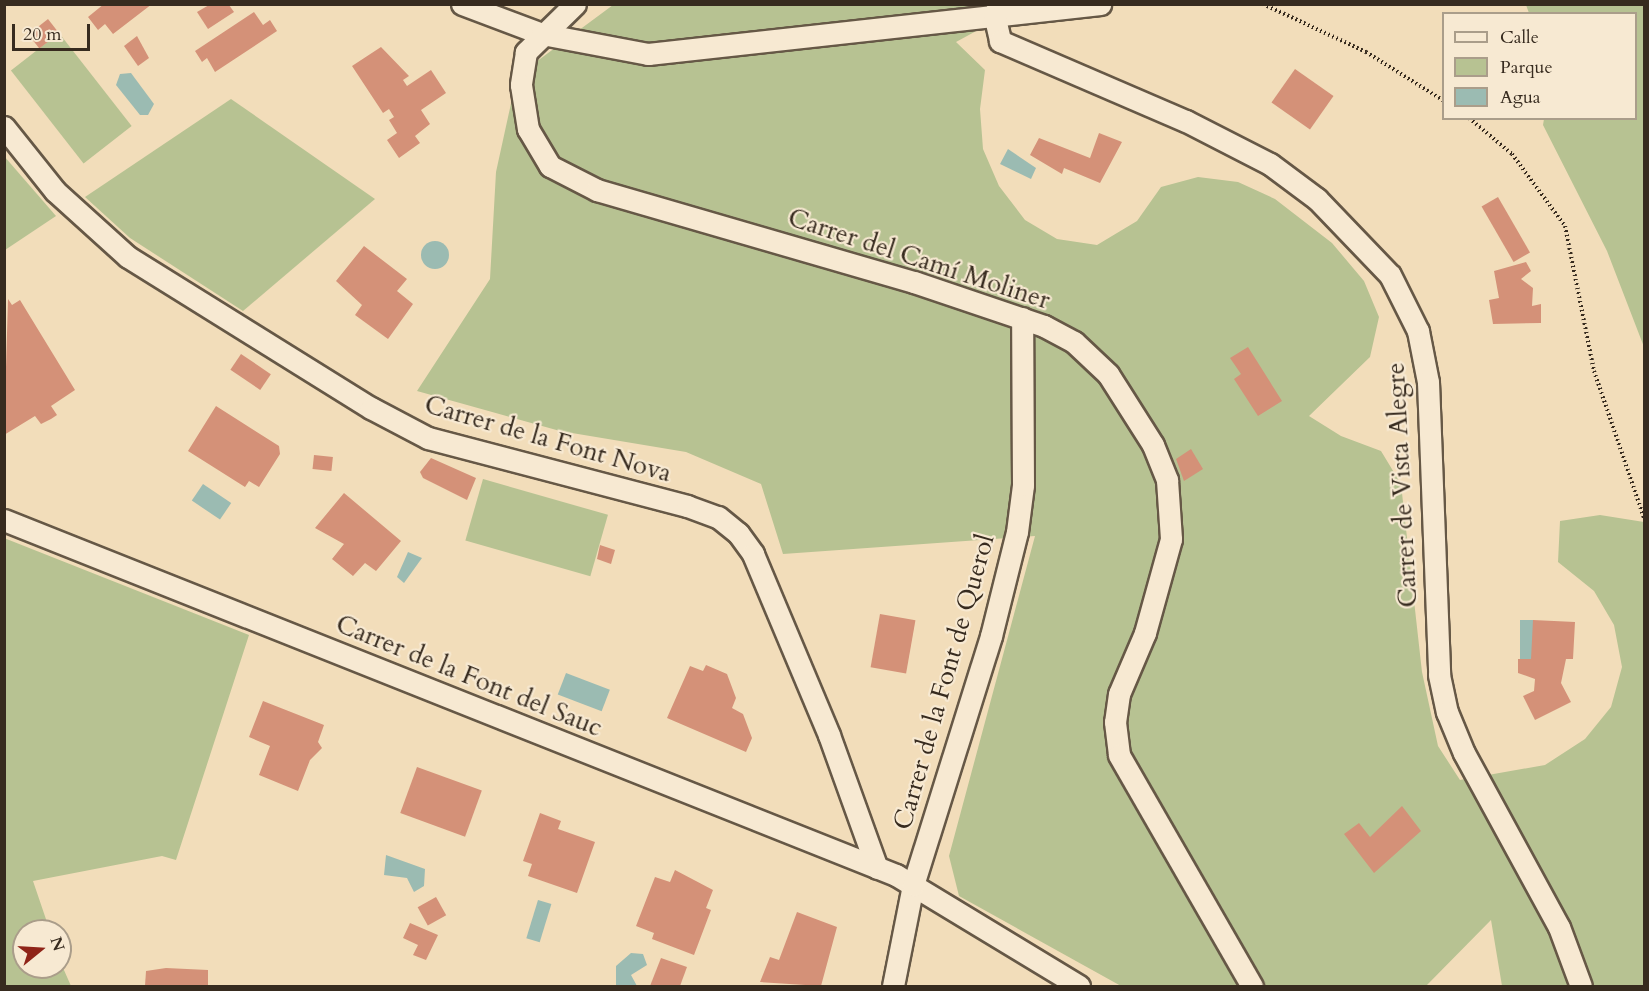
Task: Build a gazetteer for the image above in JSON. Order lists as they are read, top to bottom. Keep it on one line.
{"streets":{"street":["Carrer del Camí Moliner","Carrer de la Font Nova","Carrer de Vista Alegre","Carrer de la Font del Sauc","Carrer de la Font de Querol"]},"crossings":[["Carrer del Camí Moliner","Carrer de la Font de Querol"],["Carrer de la Font Nova","Carrer de la Font del Sauc"],["Carrer de la Font del Sauc","Carrer de la Font de Querol"]],"legend":["Calle","Parque","Agua"],"scale_bar":"20 m","north":"right"}
